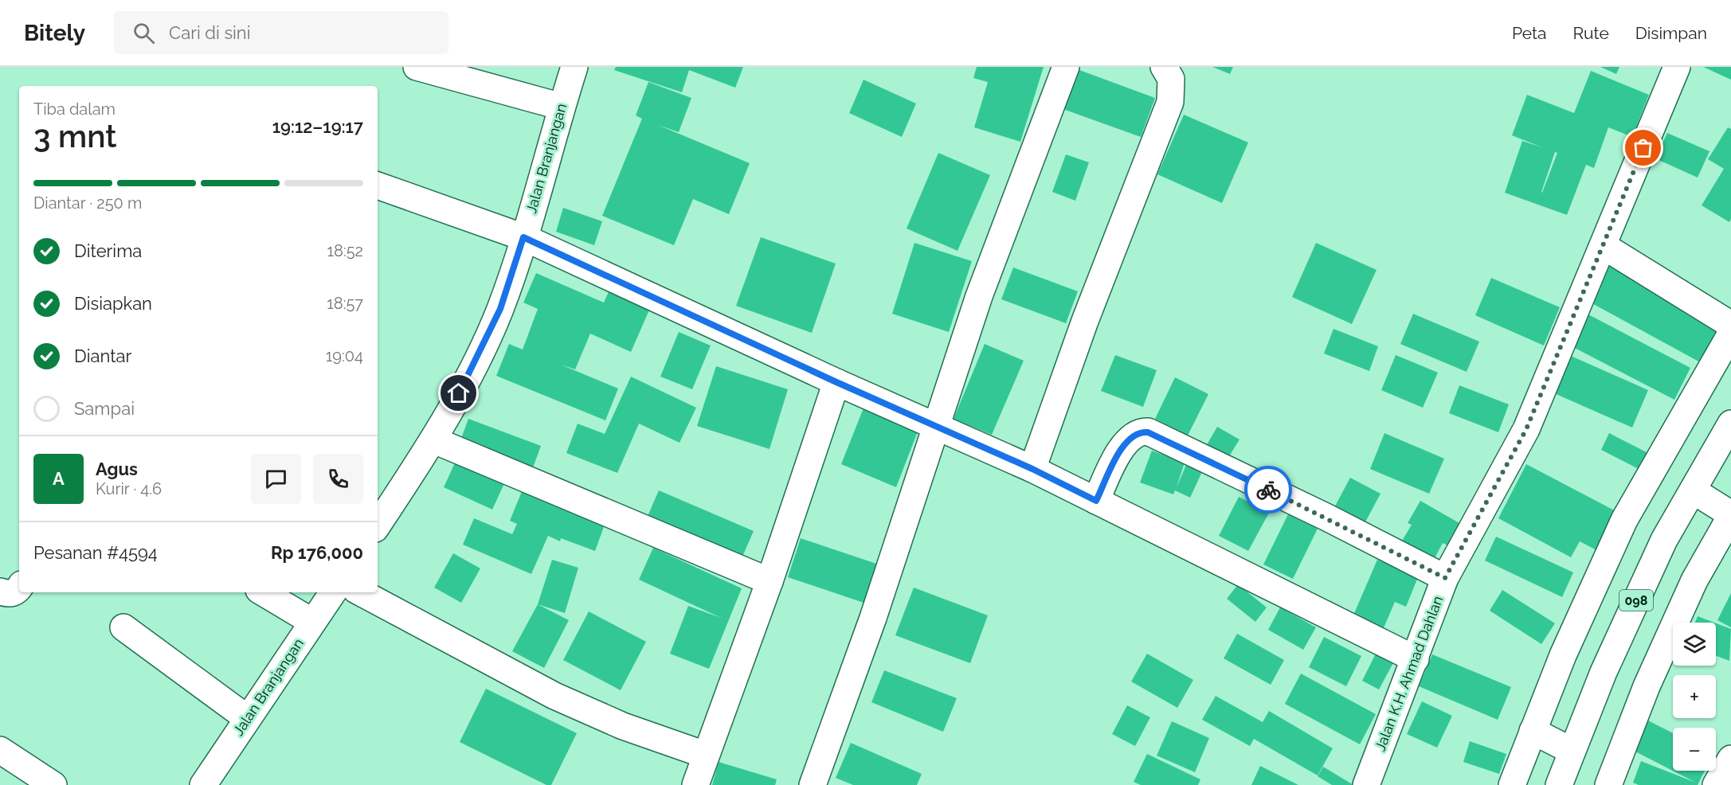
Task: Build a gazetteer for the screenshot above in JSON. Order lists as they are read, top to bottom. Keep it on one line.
{"streets":{"street":["Jalan Branjangan","098","Jalan K.H. Ahmad Dahlan"]},"page":{"header":"Bitely","search":"Cari di sini","nav":["Peta","Rute","Disimpan"],"heading":["3 mnt","Tiba dalam","19:12–19:17"],"panel":["Agus","Kurir · 4.6","Pesanan #4594","Rp 176,000"],"bar":"Diantar · 250 m","list":[["Diterima","18:52"],["Disiapkan","18:57"],["Diantar","19:04"],"Sampai"],"round":"A","map_buttons":["+","−"]}}
